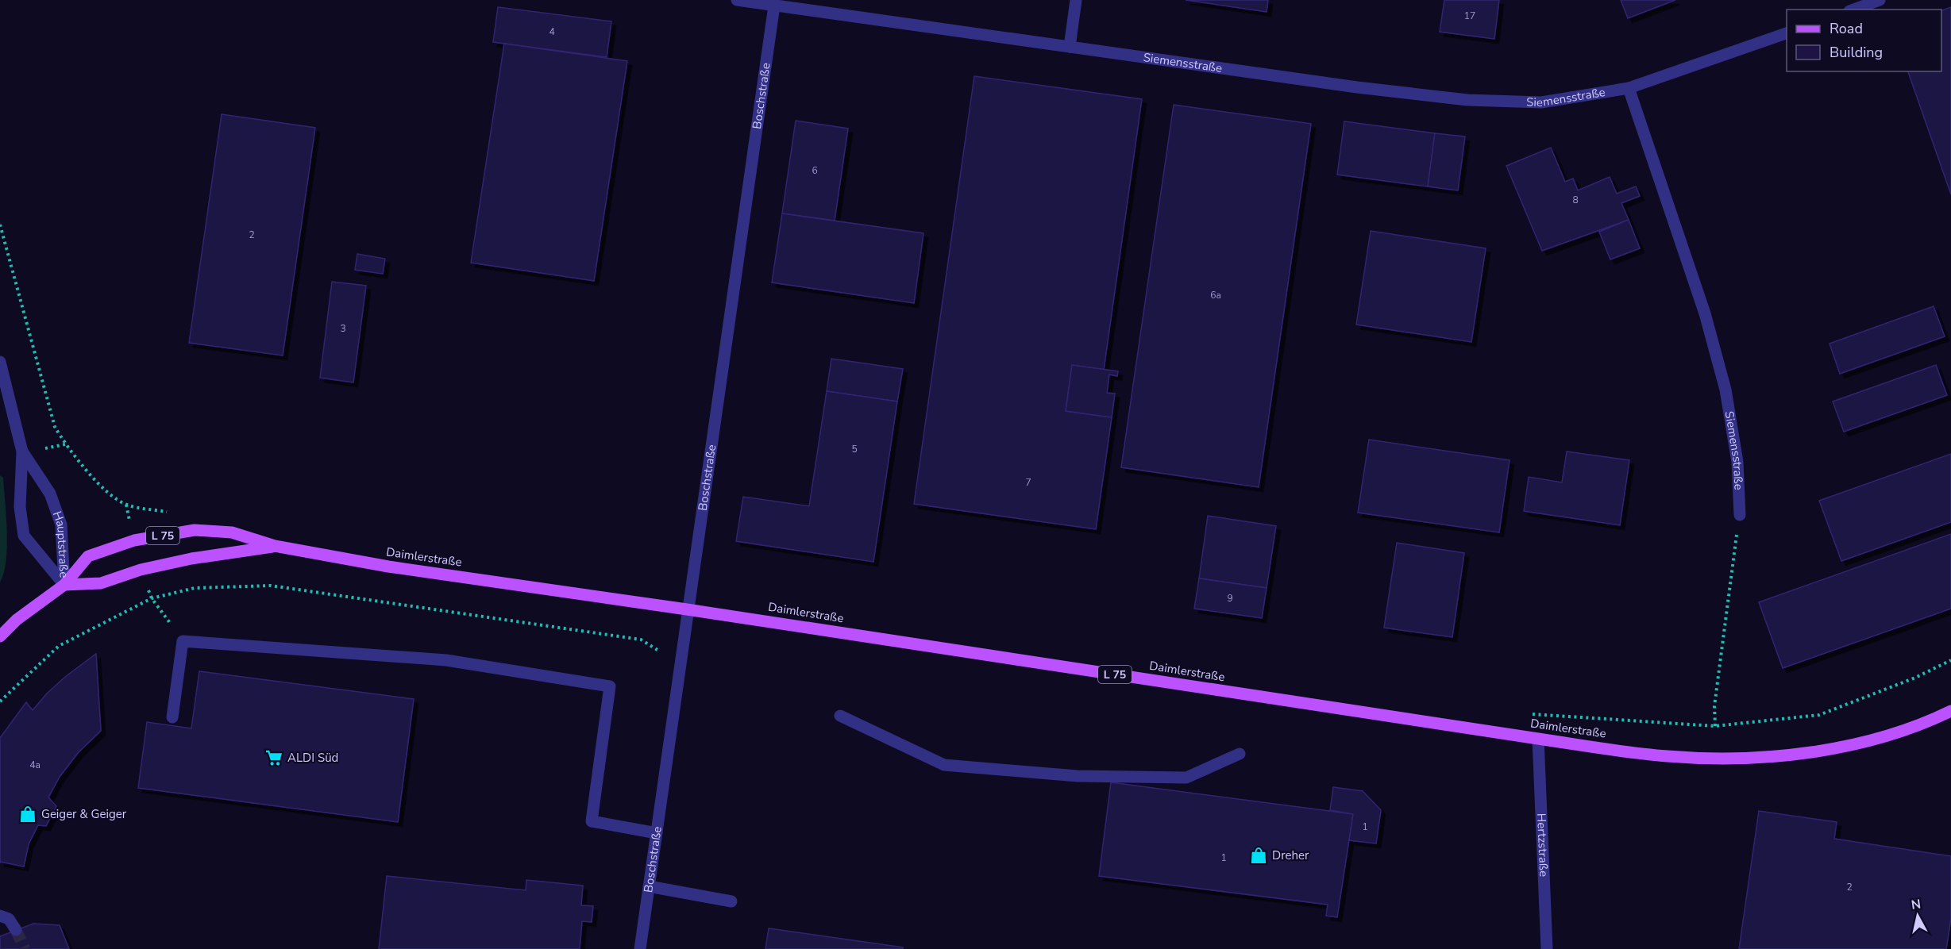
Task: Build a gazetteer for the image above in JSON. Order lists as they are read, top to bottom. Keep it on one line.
{"streets":{"main road":["L 75","Daimlerstraße"],"street":["Siemensstraße","Boschstraße","Hauptstraße","Hertzstraße"]},"crossings":[["Siemensstraße","Boschstraße"],["Boschstraße","Daimlerstraße"],["Hauptstraße","Daimlerstraße"],["Daimlerstraße","Hertzstraße"]],"places":{"supermarket":["ALDI Süd"],"shop":["Geiger & Geiger","Dreher"]},"house_numbers":["17","4","6","8","2","6a","3","5","7","9","4a","1","1","2"],"legend":["Road","Building"],"north":"top"}
